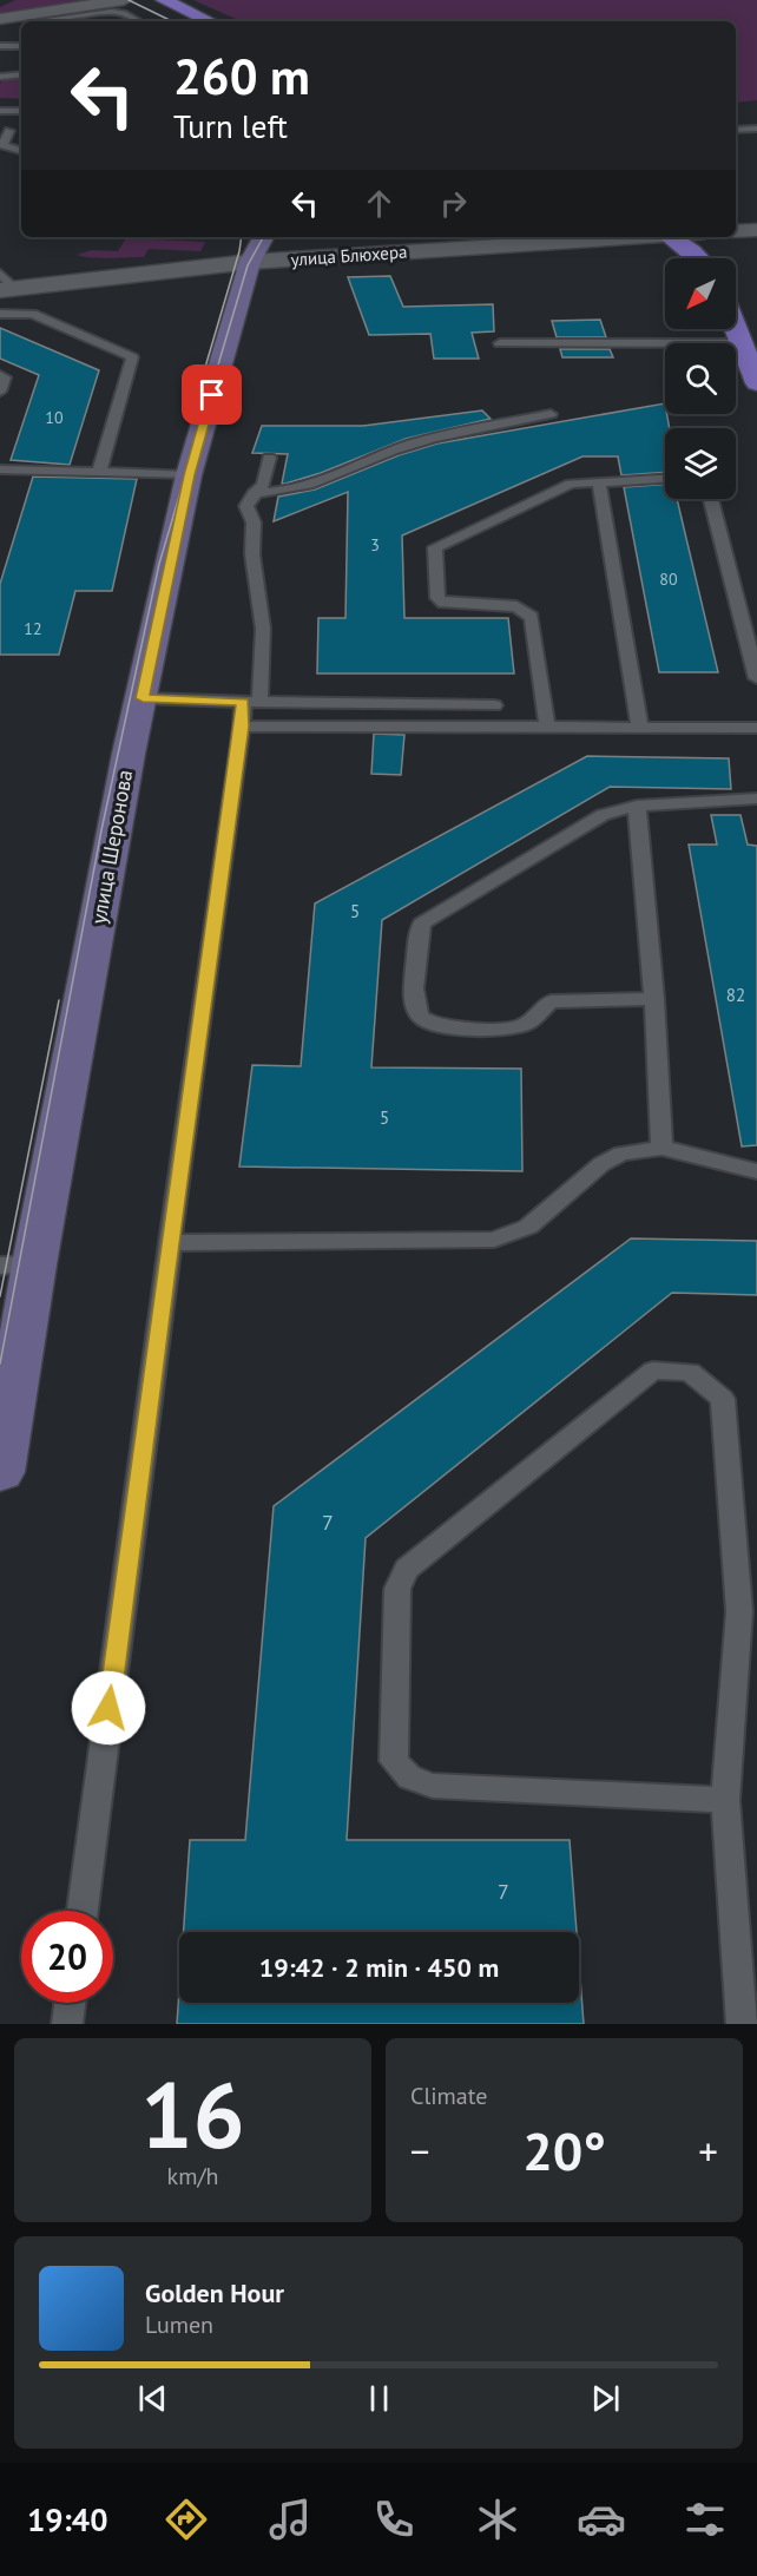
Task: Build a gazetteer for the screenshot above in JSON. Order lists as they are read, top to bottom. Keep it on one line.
{"streets":{"main road":["улица Шеронова"],"street":["улица Блюхера"]},"crossings":[["улица Блюхера","улица Шеронова"]],"house_numbers":["10","3","80","12","5","82","5","7","7"],"north":"bottom left","page":{"turn":["260 m","Turn left"],"limit":"20","trip":"19:42 · 2 min · 450 m","tile":[["16","km/h"],"Climate"],"heat":["−","20°","+"],"song":["Golden Hour","Lumen"],"tabs":"19:40"}}
